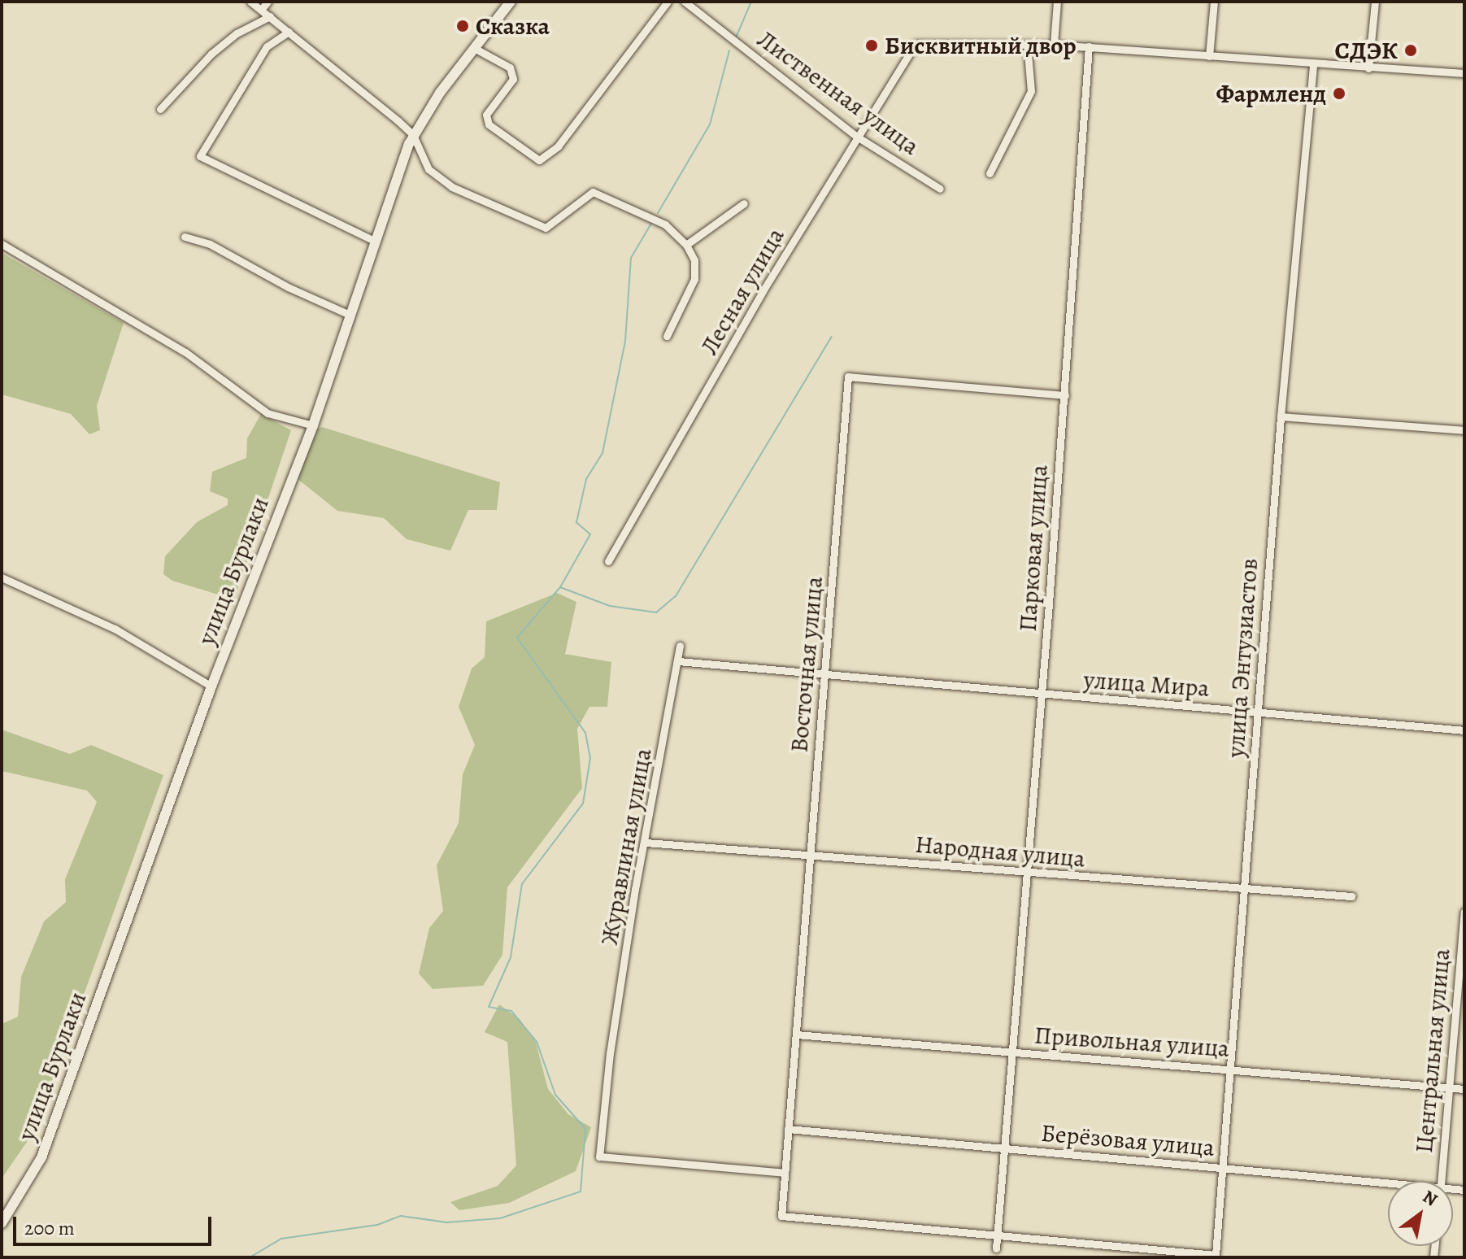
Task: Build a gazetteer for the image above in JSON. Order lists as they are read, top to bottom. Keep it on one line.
{"streets":{"street":["Лиственная улица","Лесная улица","Парковая улица","улица Бурлаки","улица Энтузиастов","Восточная улица","улица Мира","Журавлиная улица","Народная улица","Привольная улица","Центральная улица","Берёзовая улица"]},"crossings":[["Лиственная улица","Лесная улица"],["Парковая улица","улица Энтузиастов"],["Парковая улица","Восточная улица"],["Парковая улица","улица Мира"],["Парковая улица","Народная улица"],["Парковая улица","Привольная улица"],["Парковая улица","Берёзовая улица"],["улица Энтузиастов","Восточная улица"],["улица Энтузиастов","улица Мира"],["улица Энтузиастов","Народная улица"],["улица Энтузиастов","Привольная улица"],["улица Энтузиастов","Берёзовая улица"],["Восточная улица","улица Мира"],["Восточная улица","Журавлиная улица"],["Восточная улица","Народная улица"],["Восточная улица","Привольная улица"],["Восточная улица","Берёзовая улица"],["улица Мира","Журавлиная улица"],["Журавлиная улица","Народная улица"],["Привольная улица","Центральная улица"]],"places":["Сказка","Бисквитный двор","СДЭК","Фармленд"],"scale_bar":"200 m","north":"top right"}
